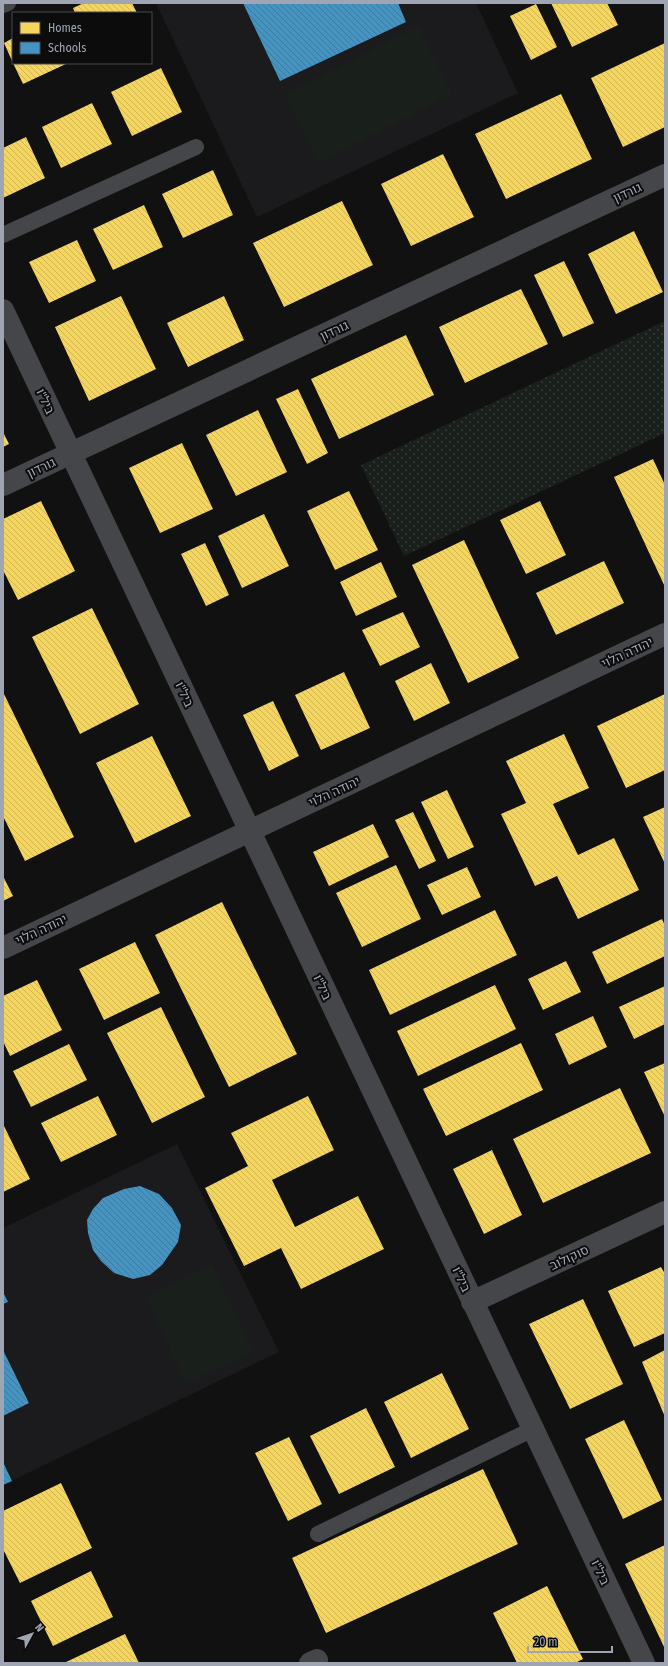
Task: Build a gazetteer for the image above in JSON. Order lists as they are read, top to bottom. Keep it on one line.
{"streets":{"street":["גורדון","ביל\"ו","יהודה הלוי","סוקולוב"]},"crossings":[["גורדון","ביל\"ו"],["ביל\"ו","יהודה הלוי"],["ביל\"ו","סוקולוב"]],"legend":["Homes","Schools"],"scale_bar":"20 m","north":"top right"}
